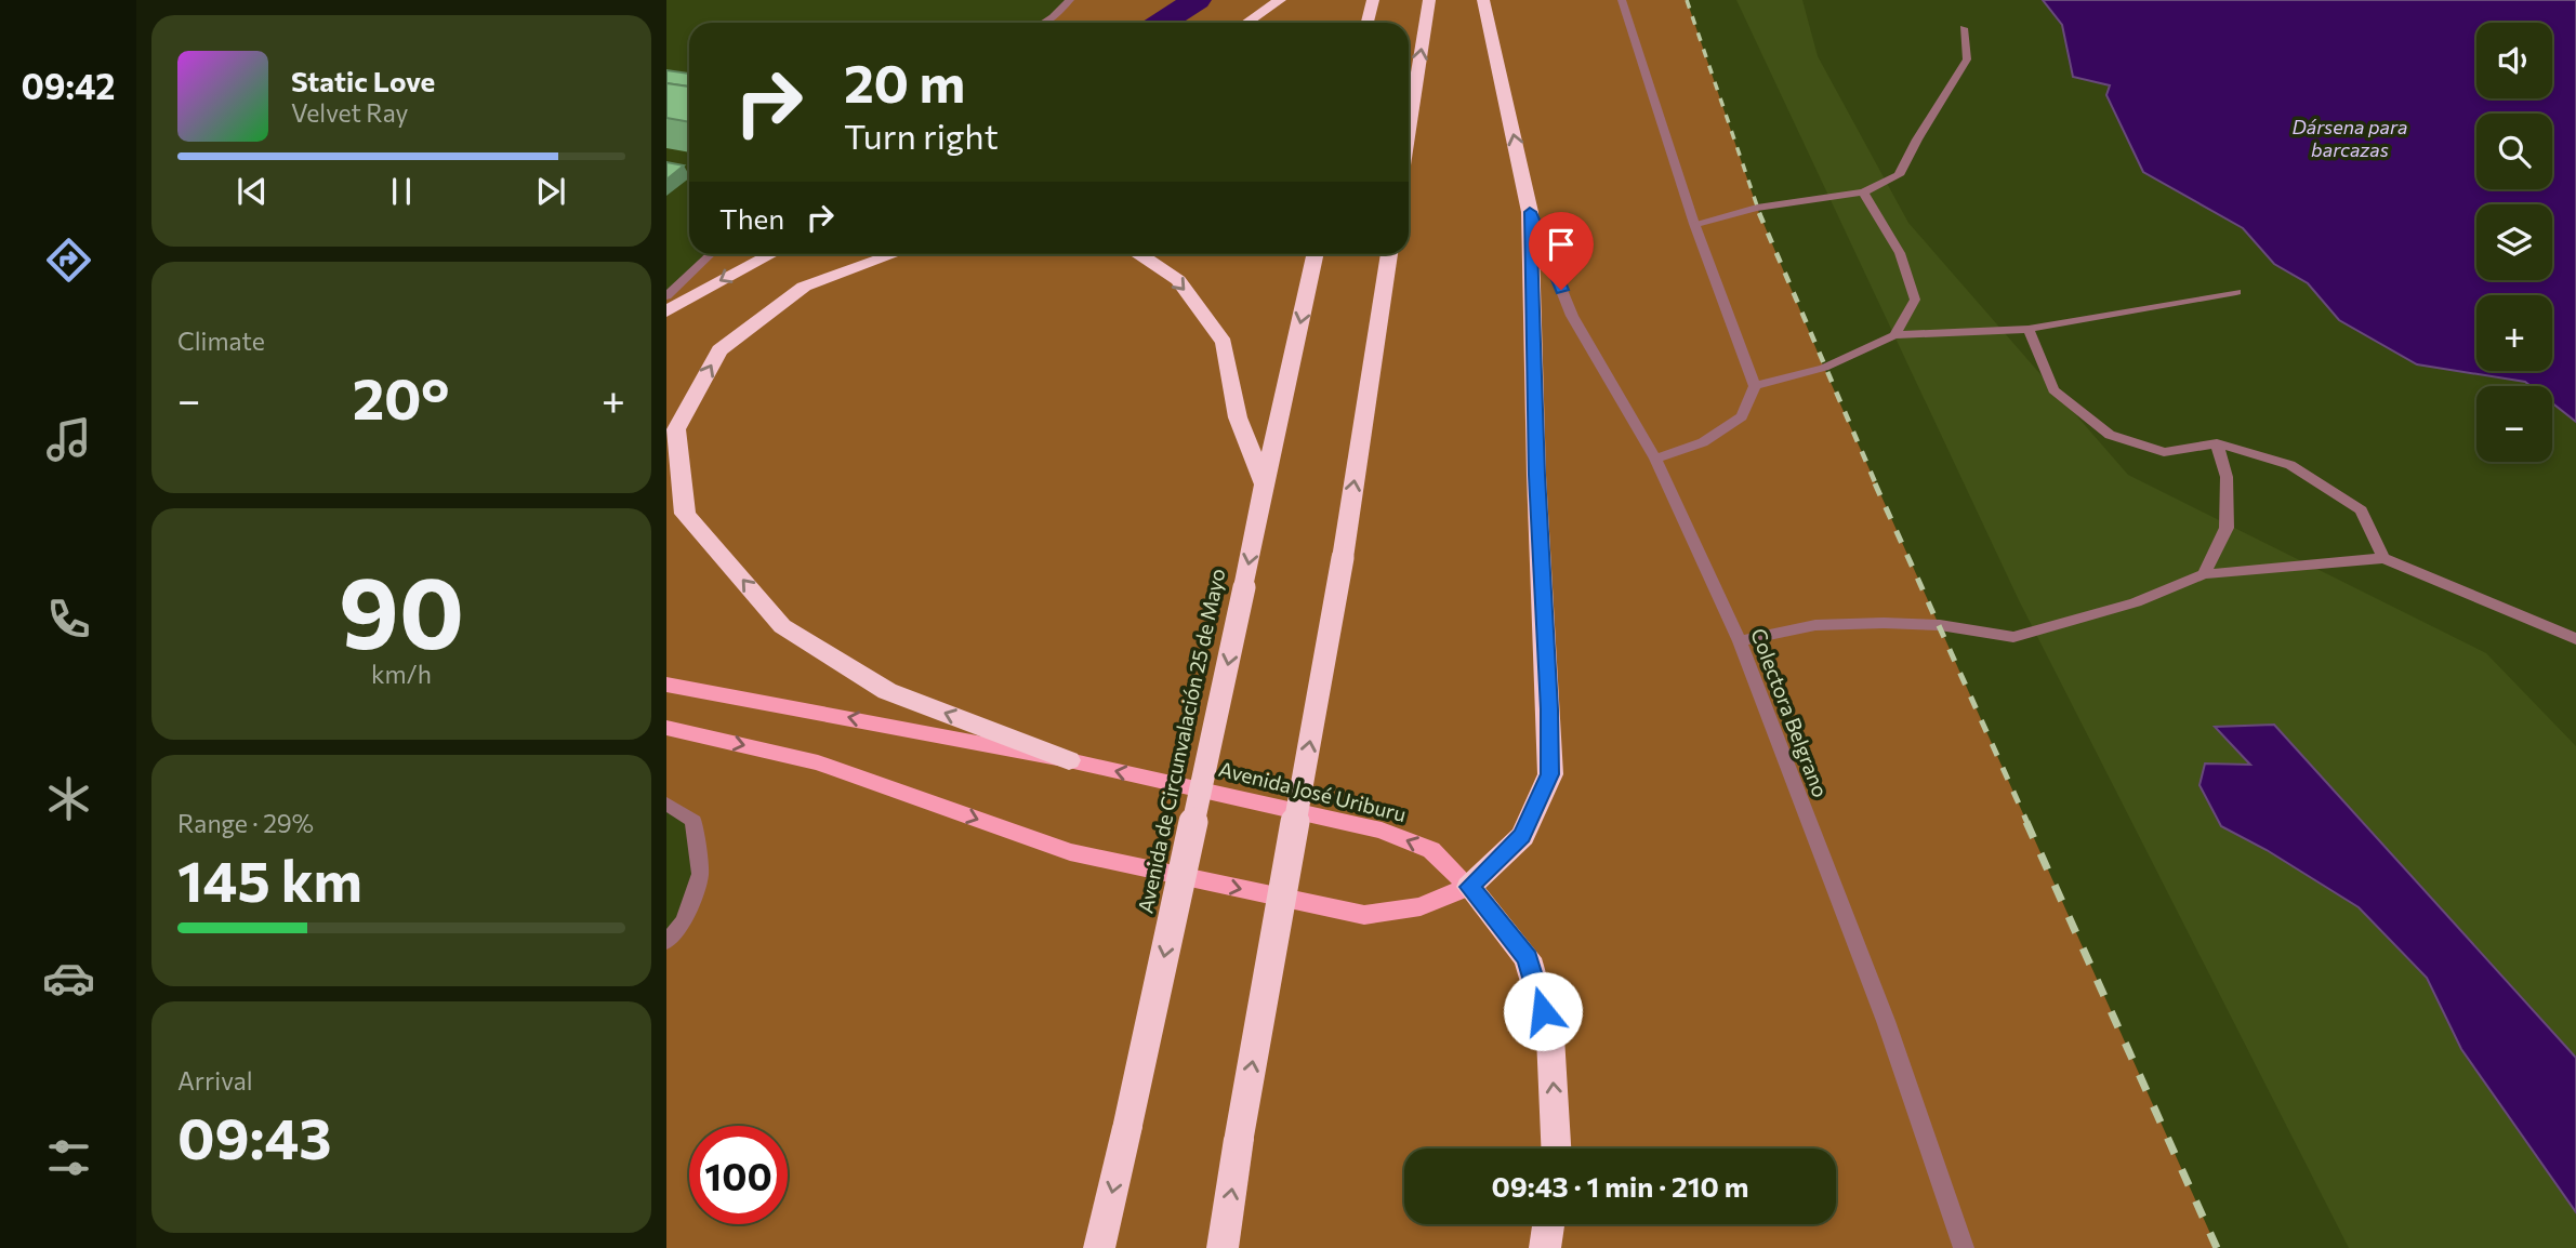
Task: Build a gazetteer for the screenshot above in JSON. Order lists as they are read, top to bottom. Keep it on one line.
{"streets":{"highway":["Avenida de Circunvalación 25 de Mayo"],"main road":["Avenida José Uriburu"],"street":["Colectora Belgrano"]},"water":["Dársena para barcazas"],"page":{"tabs":"09:42","map_buttons":["+","−"],"turn":["20 m","Turn right"],"song":["Static Love","Velvet Ray"],"then":"Then","tile":["Climate",["90","km/h"],["Range · 29%","145 km"],["Arrival","09:43"]],"heat":["−","20°","+"],"limit":"100","trip":"09:43 · 1 min · 210 m"}}
